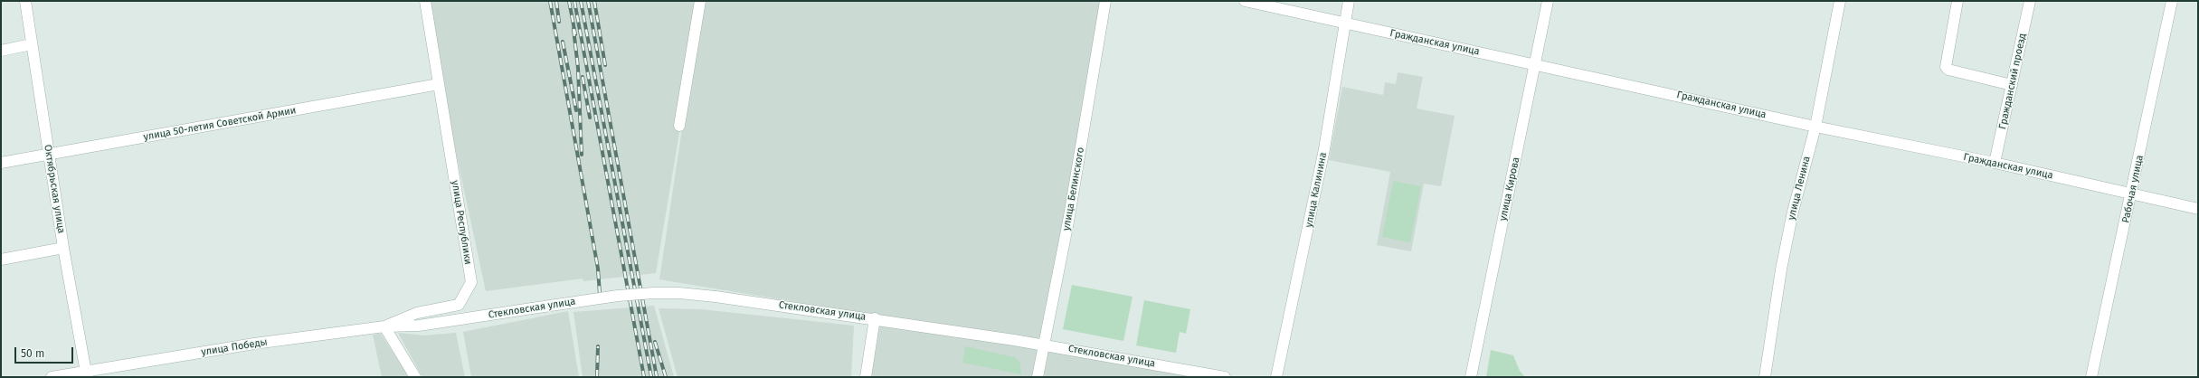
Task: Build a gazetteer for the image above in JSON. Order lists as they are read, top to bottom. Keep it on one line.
{"streets":{"street":["Гражданская улица","Гражданский проезд","улица 50-летия Советской Армии","улица Ленина","Октябрьская улица","улица Белинского","улица Кирова","Рабочая улица","улица Калинина","улица Республики","Стекловская улица","улица Победы"]},"crossings":[["Гражданская улица","Гражданский проезд"],["Гражданская улица","улица Ленина"],["Гражданская улица","улица Кирова"],["Гражданская улица","Рабочая улица"],["Гражданская улица","улица Калинина"],["улица 50-летия Советской Армии","Октябрьская улица"],["улица 50-летия Советской Армии","улица Республики"],["Октябрьская улица","улица Победы"],["улица Белинского","Стекловская улица"],["улица Республики","улица Победы"],["Стекловская улица","улица Победы"]],"scale_bar":"50 m"}
